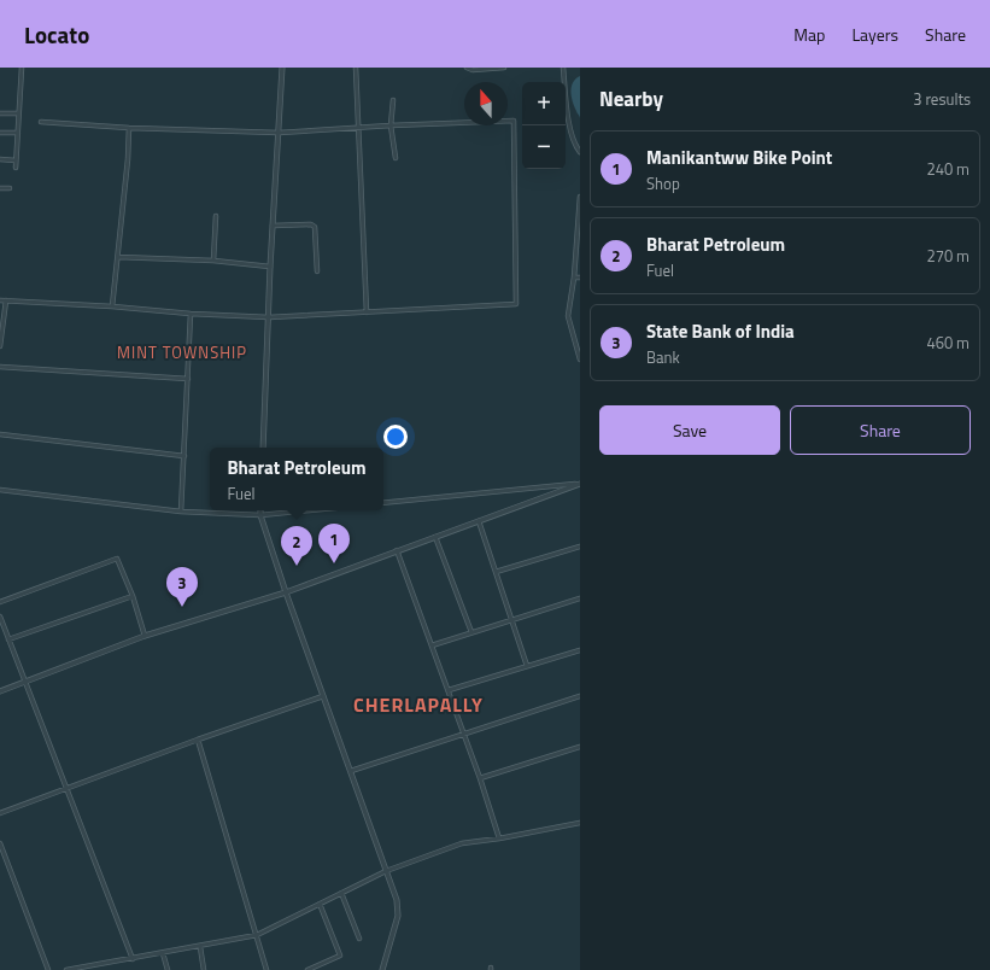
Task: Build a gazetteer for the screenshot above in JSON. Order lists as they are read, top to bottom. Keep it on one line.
{"districts":["MINT TOWNSHIP","CHERLAPALLY"],"north":"top","page":{"header":"Locato","nav":["Map","Layers","Share"],"heading":["Nearby","3 results"],"map_buttons":["+","−"],"list":[{"mark":"1","name":"Manikantww Bike Point","note":"Shop","value":"240 m"},{"mark":"2","name":"Bharat Petroleum","note":"Fuel","value":"270 m"},{"mark":"3","name":"State Bank of India","note":"Bank","value":"460 m"}],"buttons":["Save","Share"],"popup":["Bharat Petroleum","Fuel"],"pins":["1","2","3"]}}
